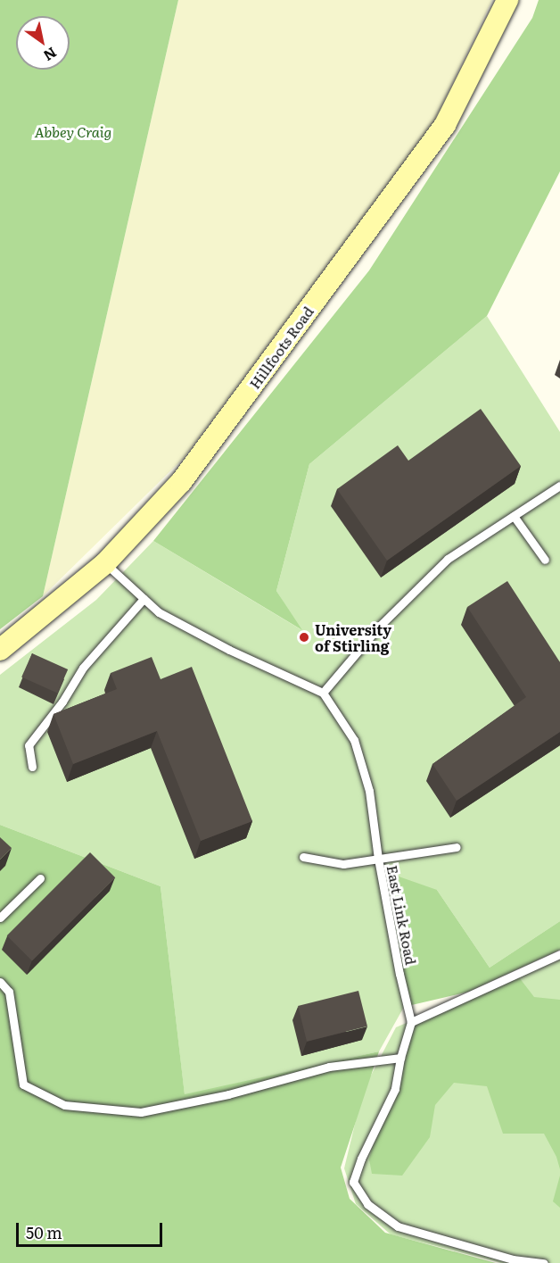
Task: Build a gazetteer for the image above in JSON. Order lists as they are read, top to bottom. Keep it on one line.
{"streets":{"main road":["Hillfoots Road"],"lane":["East Link Road"]},"parks":["Abbey Craig"],"places":["University of Stirling"],"scale_bar":"50 m","north":"bottom right"}
